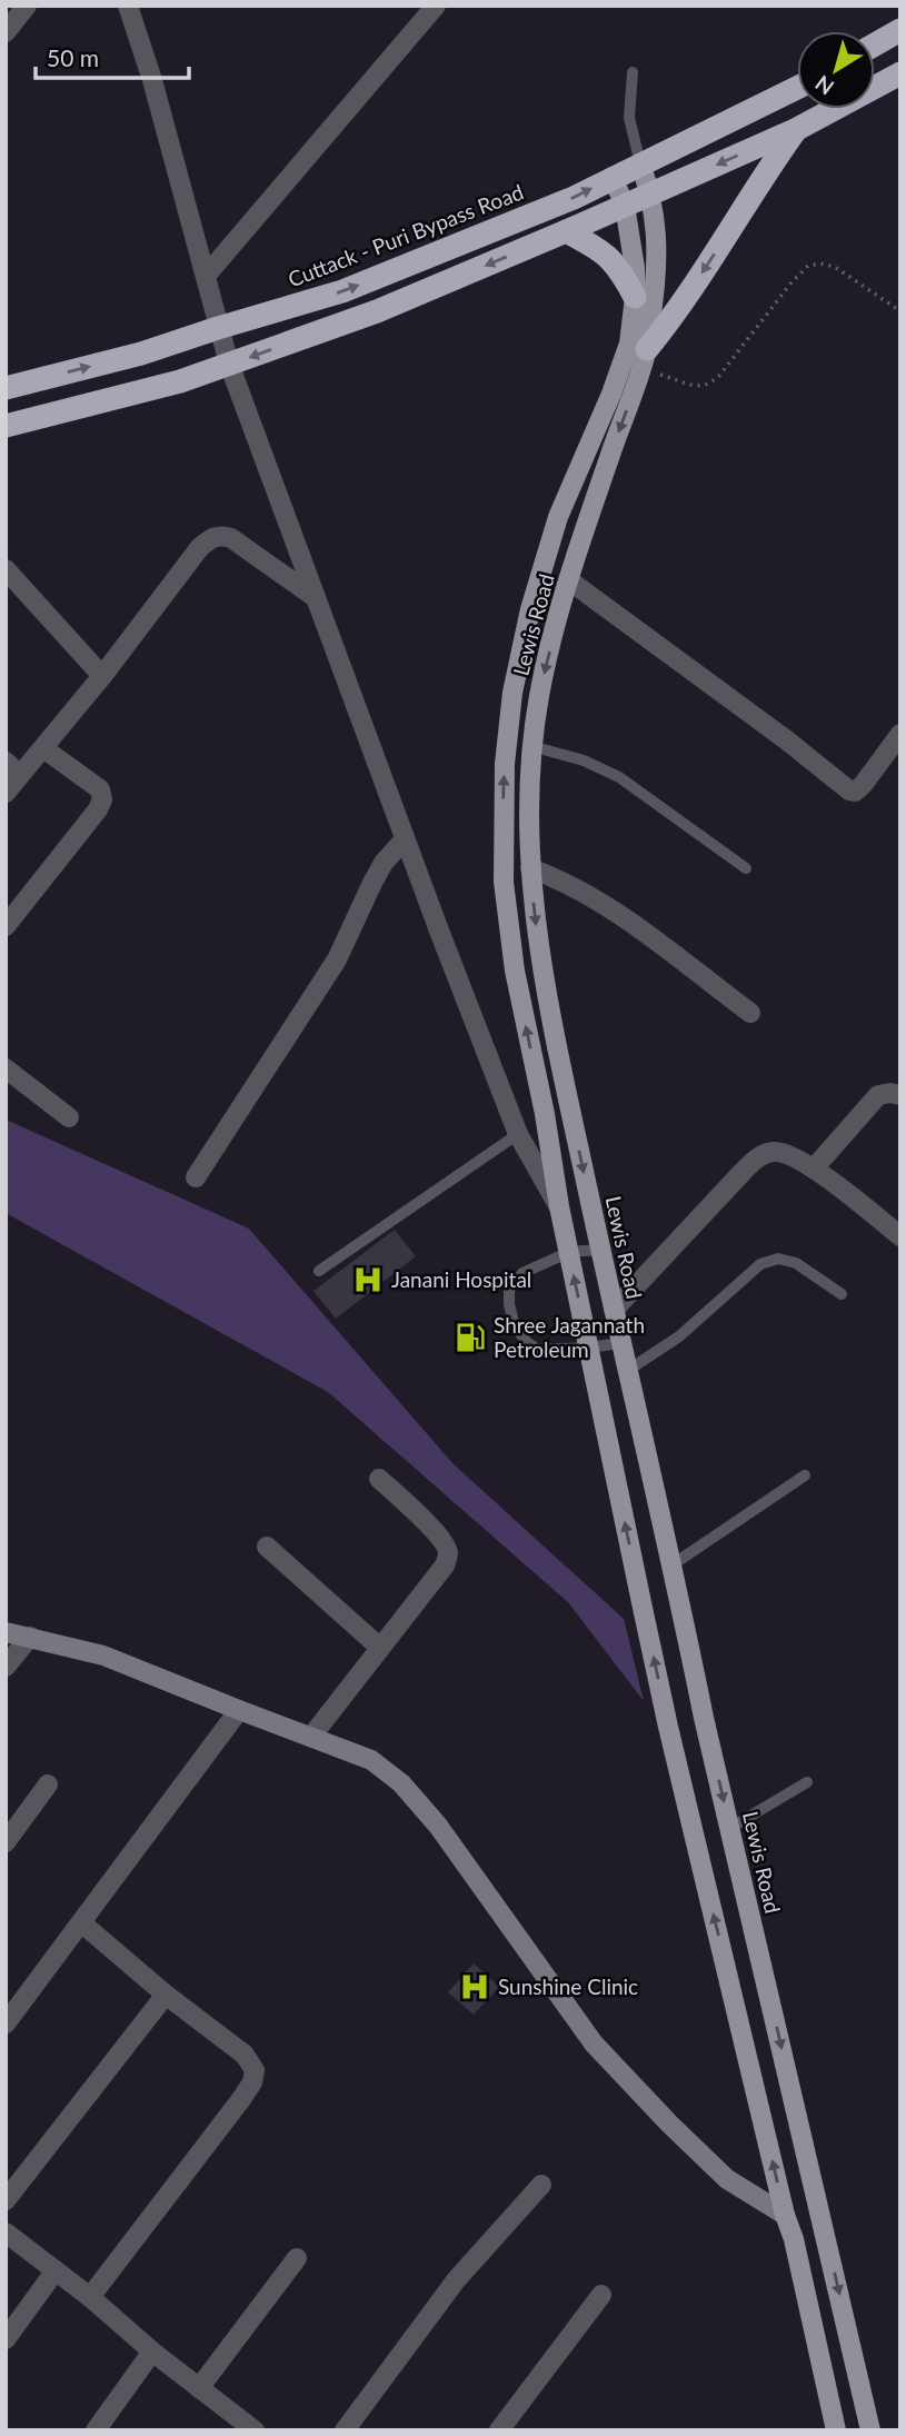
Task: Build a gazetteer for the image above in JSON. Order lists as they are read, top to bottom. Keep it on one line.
{"streets":{"highway":["Cuttack - Puri Bypass Road"],"main road":["Lewis Road"]},"crossings":[["Cuttack - Puri Bypass Road","Lewis Road"]],"places":{"hospital":["Janani Hospital","Sunshine Clinic"],"fuel station":["Shree Jagannath Petroleum"]},"scale_bar":"50 m","north":"bottom left"}
